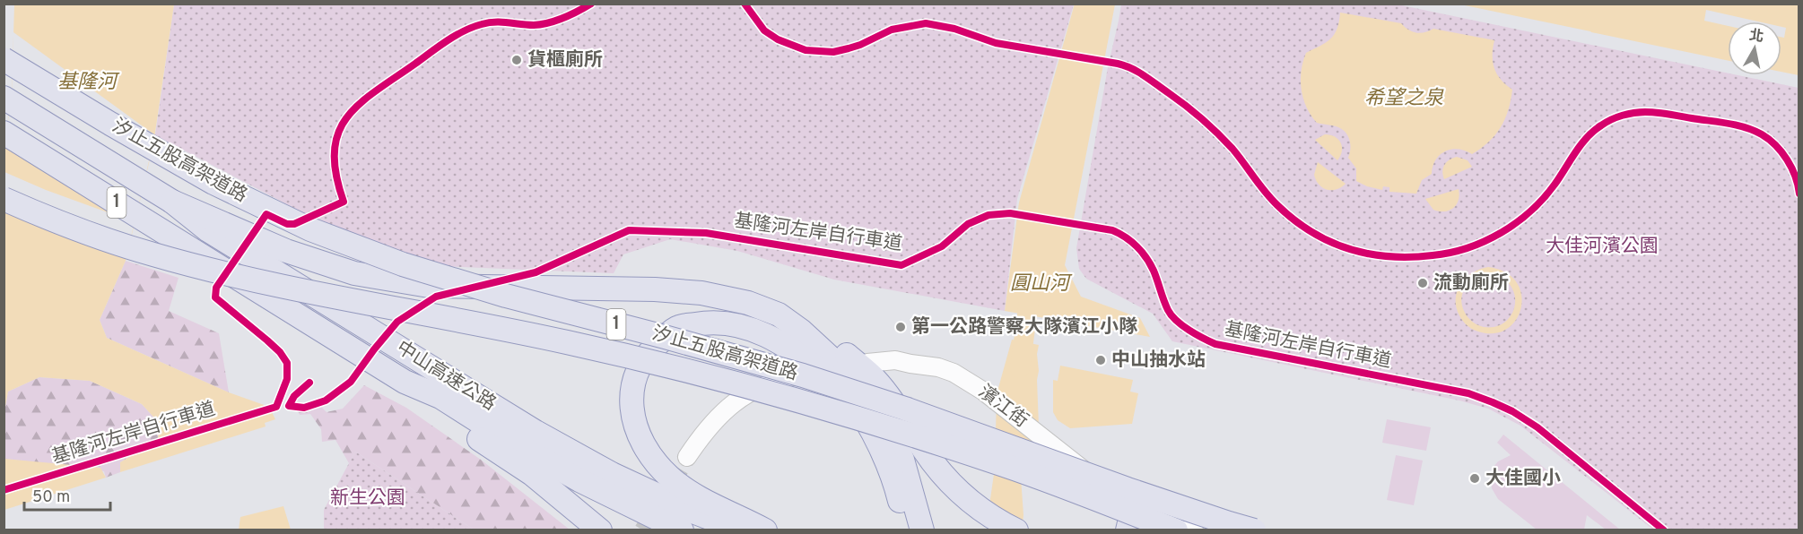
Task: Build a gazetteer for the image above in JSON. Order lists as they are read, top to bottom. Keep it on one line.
{"streets":{"highway":["汐止五股高架道路","1","中山高速公路"],"main road":["濱江街"],"cycle path":["基隆河左岸自行車道"]},"water":["基隆河","希望之泉","圓山河"],"parks":["大佳河濱公園","新生公園"],"places":["貨櫃廁所","流動廁所","第一公路警察大隊濱江小隊","中山抽水站","大佳國小"],"scale_bar":"50 m","north":"top"}
